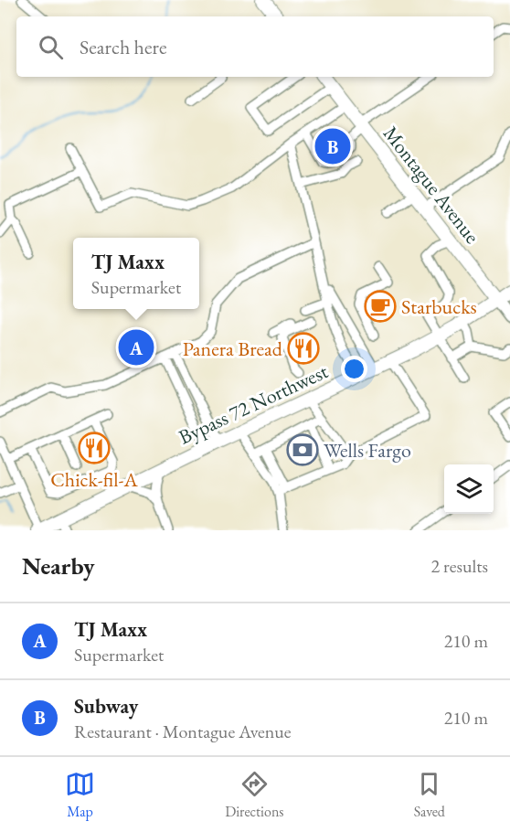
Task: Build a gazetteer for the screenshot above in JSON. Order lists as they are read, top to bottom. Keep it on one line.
{"streets":{"highway":["Montague Avenue","Bypass 72 Northwest"]},"crossings":[["Montague Avenue","Bypass 72 Northwest"]],"places":{"cafe":["Starbucks"],"restaurant":["Panera Bread","Chick-fil-A"],"bank":["Wells Fargo"]},"page":{"search":"Search here","pins":["B","A"],"popup":["TJ Maxx","Supermarket"],"heading":["Nearby","2 results"],"list":[{"mark":"A","name":"TJ Maxx","note":"Supermarket","value":"210 m"},{"mark":"B","name":"Subway","note":"Restaurant · Montague Avenue","value":"210 m"}],"nav":["Map","Directions","Saved"]}}
